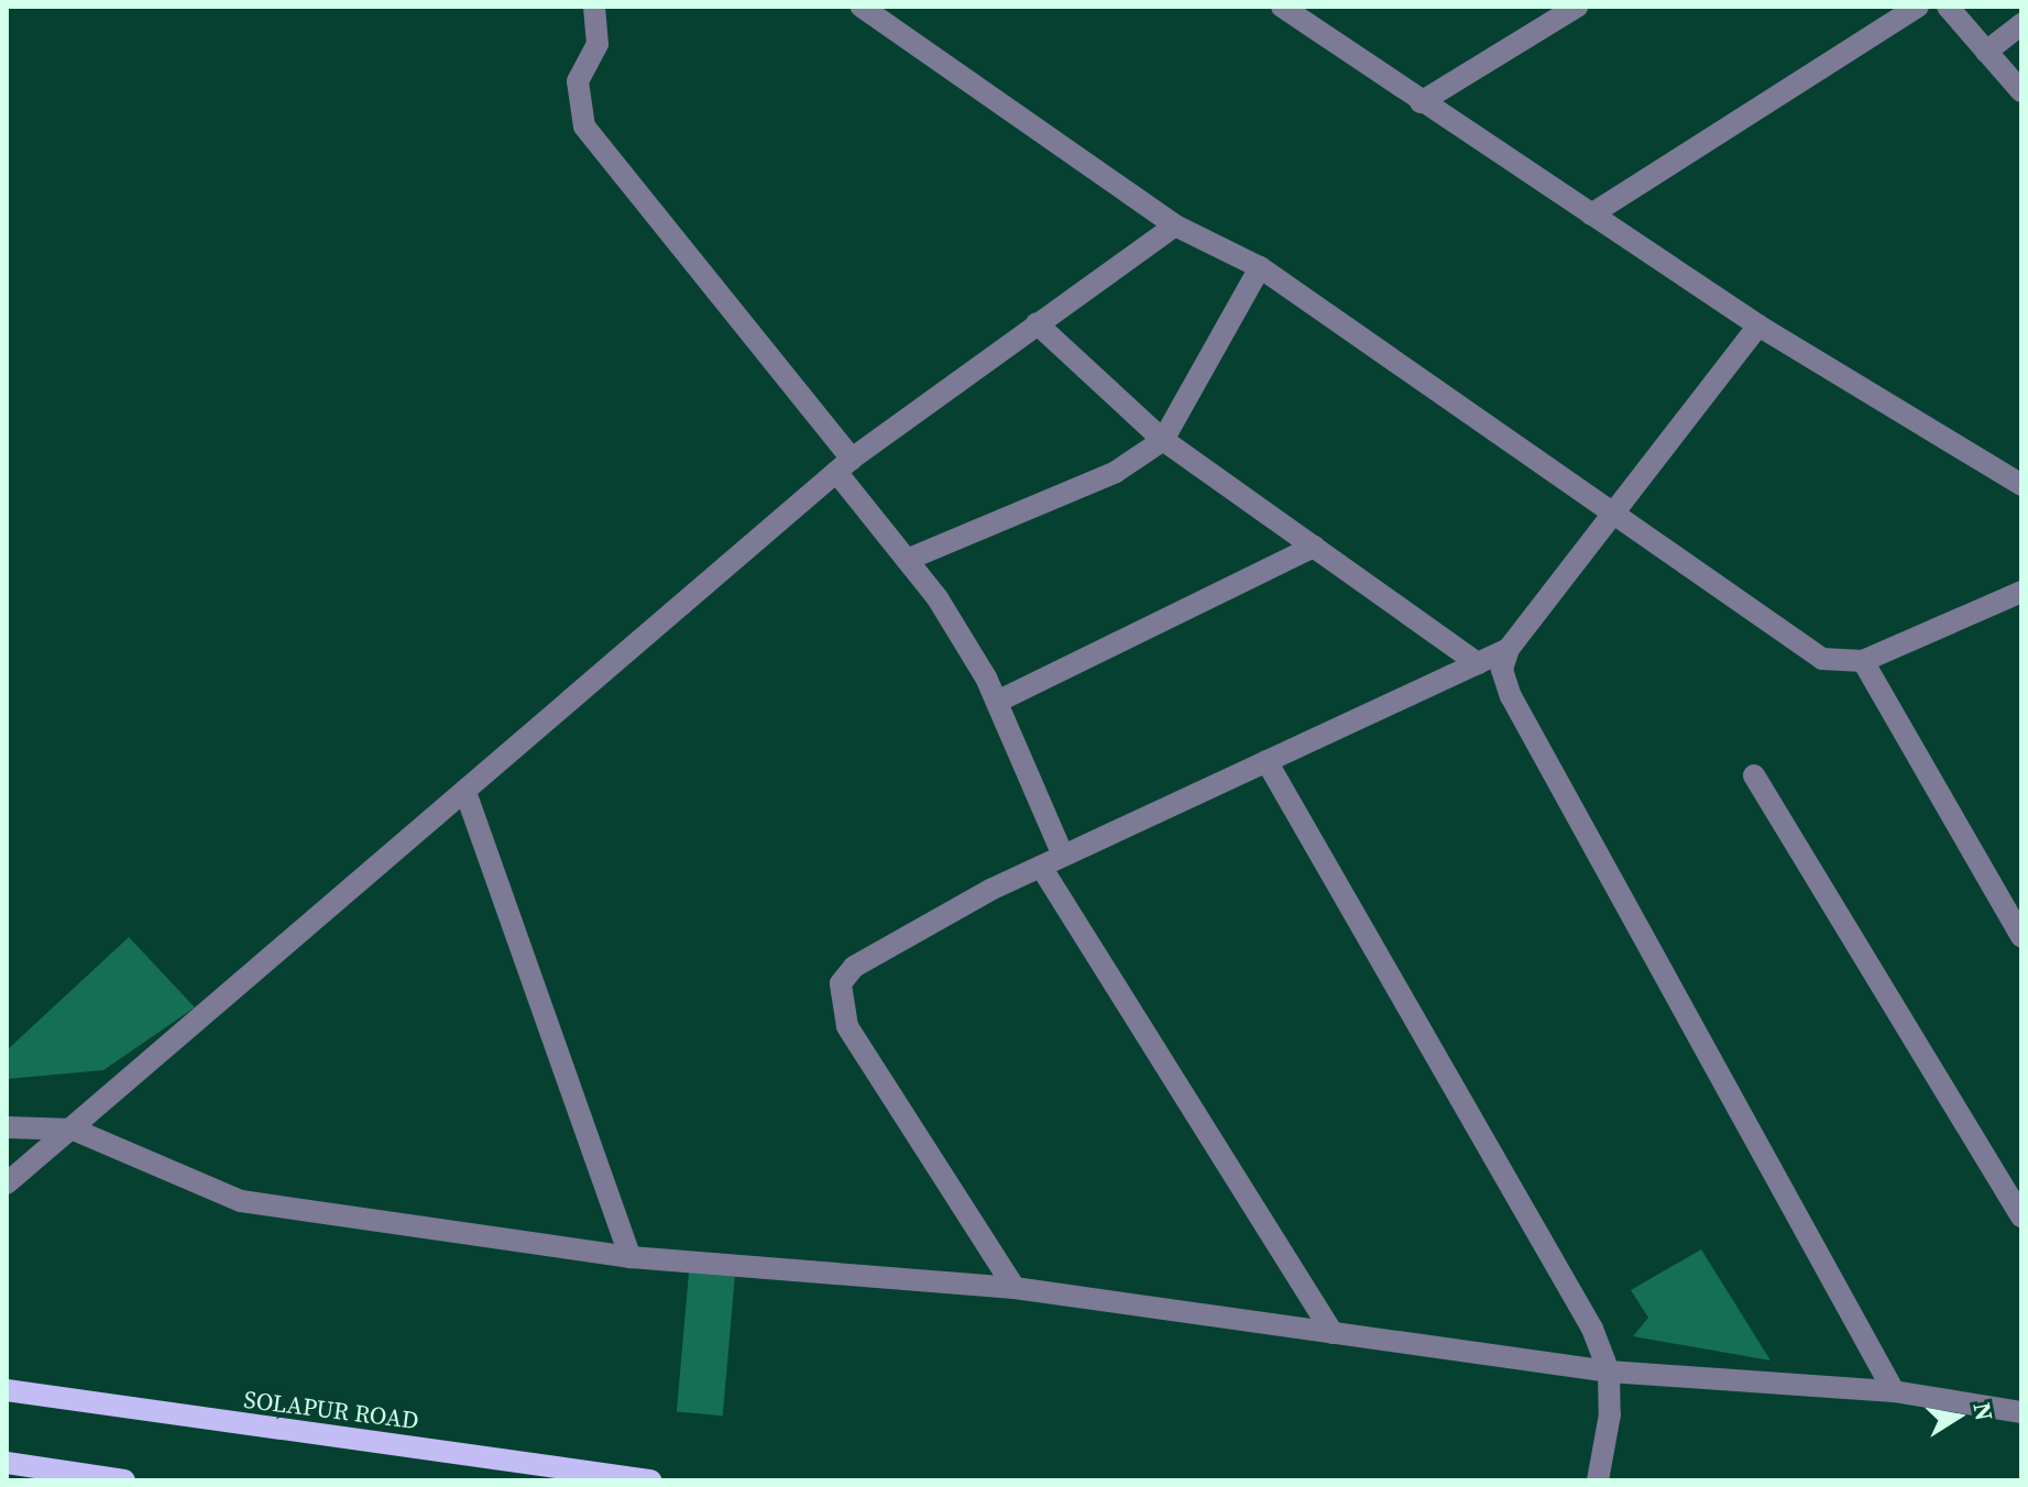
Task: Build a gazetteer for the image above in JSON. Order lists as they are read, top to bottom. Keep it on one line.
{"streets":{"main road":["SOLAPUR ROAD"]},"north":"right"}
